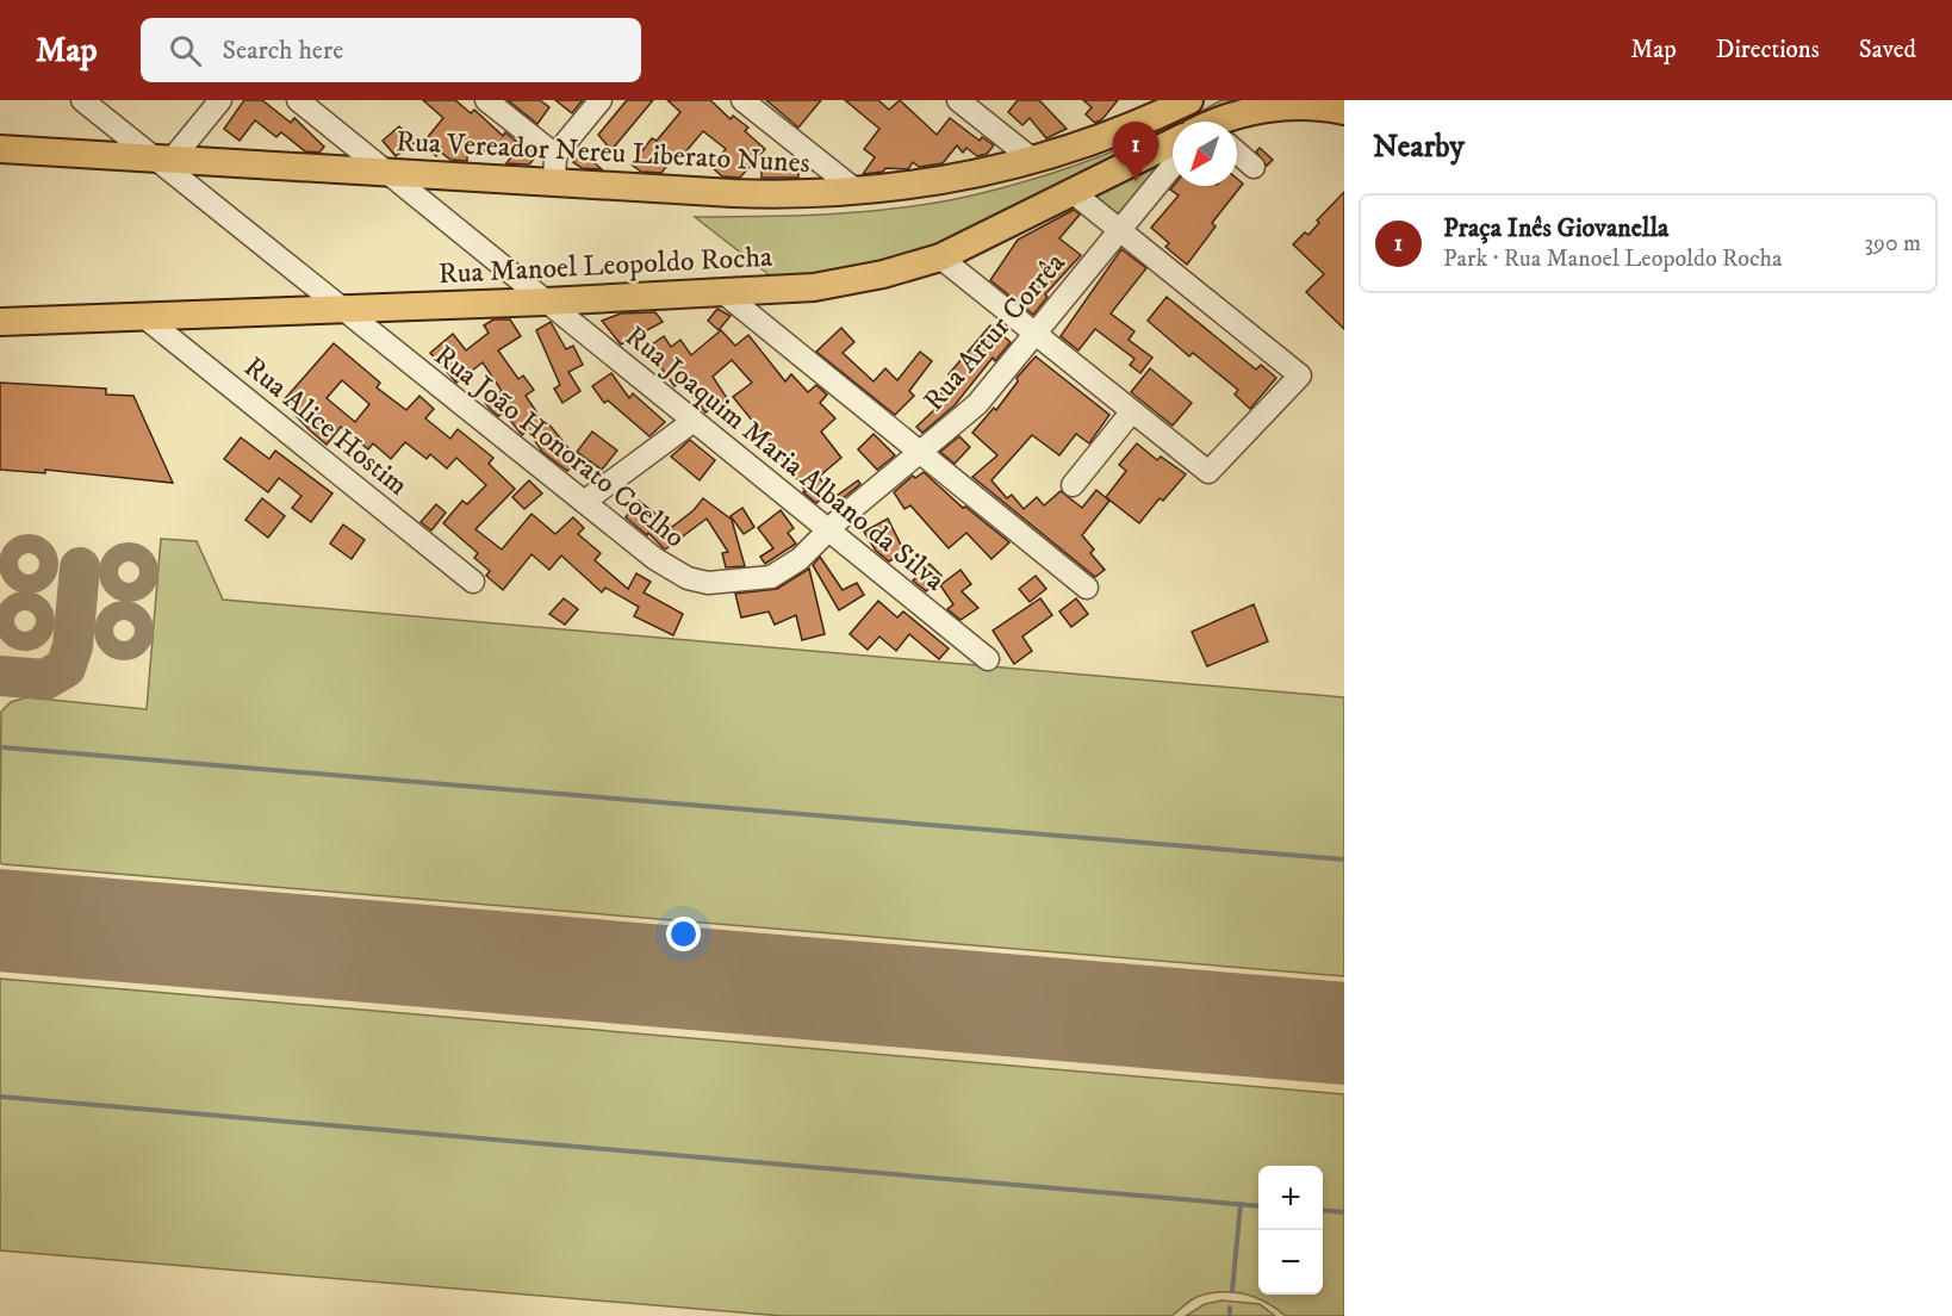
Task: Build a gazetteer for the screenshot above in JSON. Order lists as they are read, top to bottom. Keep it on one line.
{"streets":{"main road":["Rua Vereador Nereu Liberato Nunes","Rua Manoel Leopoldo Rocha"],"street":["Rua Artur Corrêa","Rua Alice Hostim","Rua João Honorato Coelho","Rua Joaquim Maria Albano da Silva"]},"crossings":[["Rua Vereador Nereu Liberato Nunes","Rua João Honorato Coelho"],["Rua Vereador Nereu Liberato Nunes","Rua Joaquim Maria Albano da Silva"],["Rua Manoel Leopoldo Rocha","Rua Alice Hostim"],["Rua Manoel Leopoldo Rocha","Rua João Honorato Coelho"],["Rua Manoel Leopoldo Rocha","Rua Joaquim Maria Albano da Silva"],["Rua Artur Corrêa","Rua João Honorato Coelho"],["Rua Artur Corrêa","Rua Joaquim Maria Albano da Silva"],["Rua João Honorato Coelho","Rua Joaquim Maria Albano da Silva"]],"north":"bottom left","page":{"header":"Map","search":"Search here","nav":["Map","Directions","Saved"],"heading":"Nearby","pins":"1","list":[{"mark":"1","name":"Praça Inês Giovanella","note":"Park · Rua Manoel Leopoldo Rocha","value":"390 m"}],"map_buttons":["+","−"]}}
